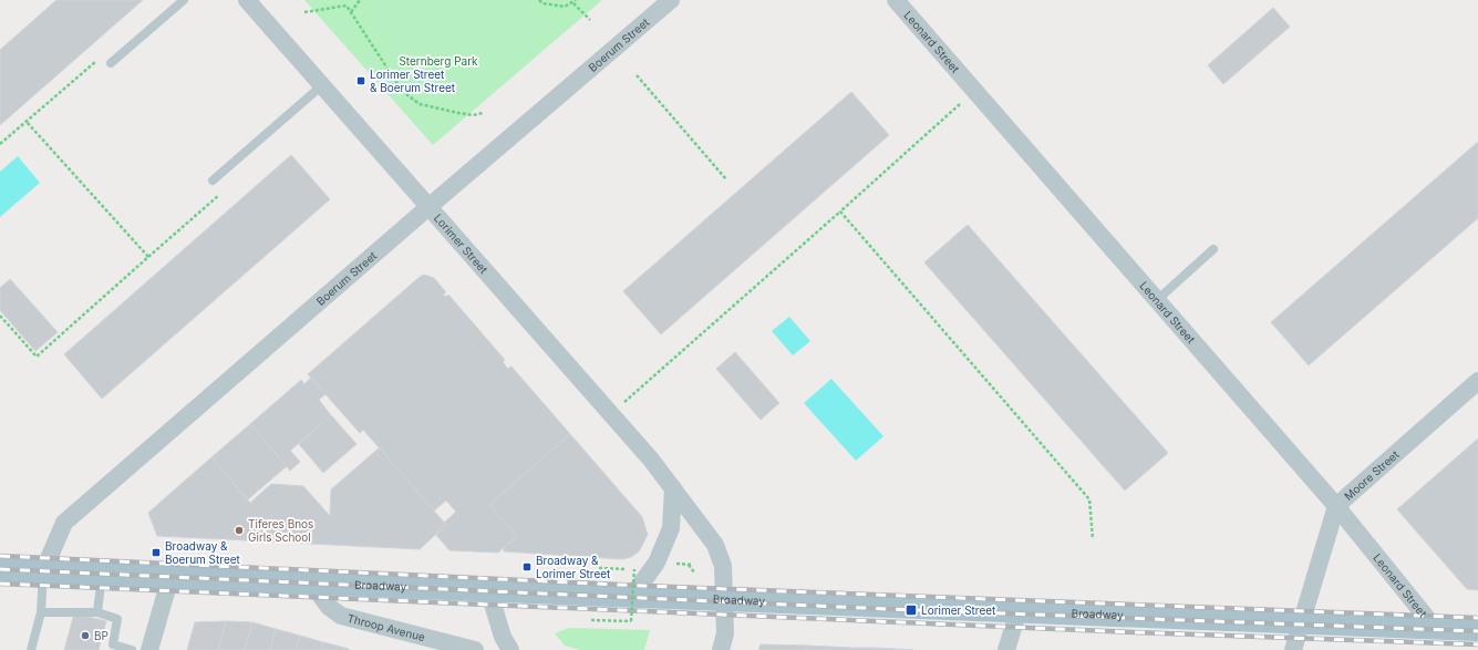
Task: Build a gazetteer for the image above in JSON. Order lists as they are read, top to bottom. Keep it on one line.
{"streets":{"main road":["Broadway"],"street":["Leonard Street","Boerum Street","Lorimer Street","Moore Street","Throop Avenue"]},"crossings":[["Leonard Street","Moore Street"],["Leonard Street","Broadway"],["Boerum Street","Lorimer Street"],["Boerum Street","Broadway"],["Lorimer Street","Broadway"],["Moore Street","Broadway"],["Broadway","Throop Avenue"]],"parks":["Sternberg Park"],"places":{"transit":["Lorimer Street & Boerum Street","Broadway & Boerum Street","Broadway & Lorimer Street","Lorimer Street"],"other":["Tiferes Bnos Girls School","BP"]}}
